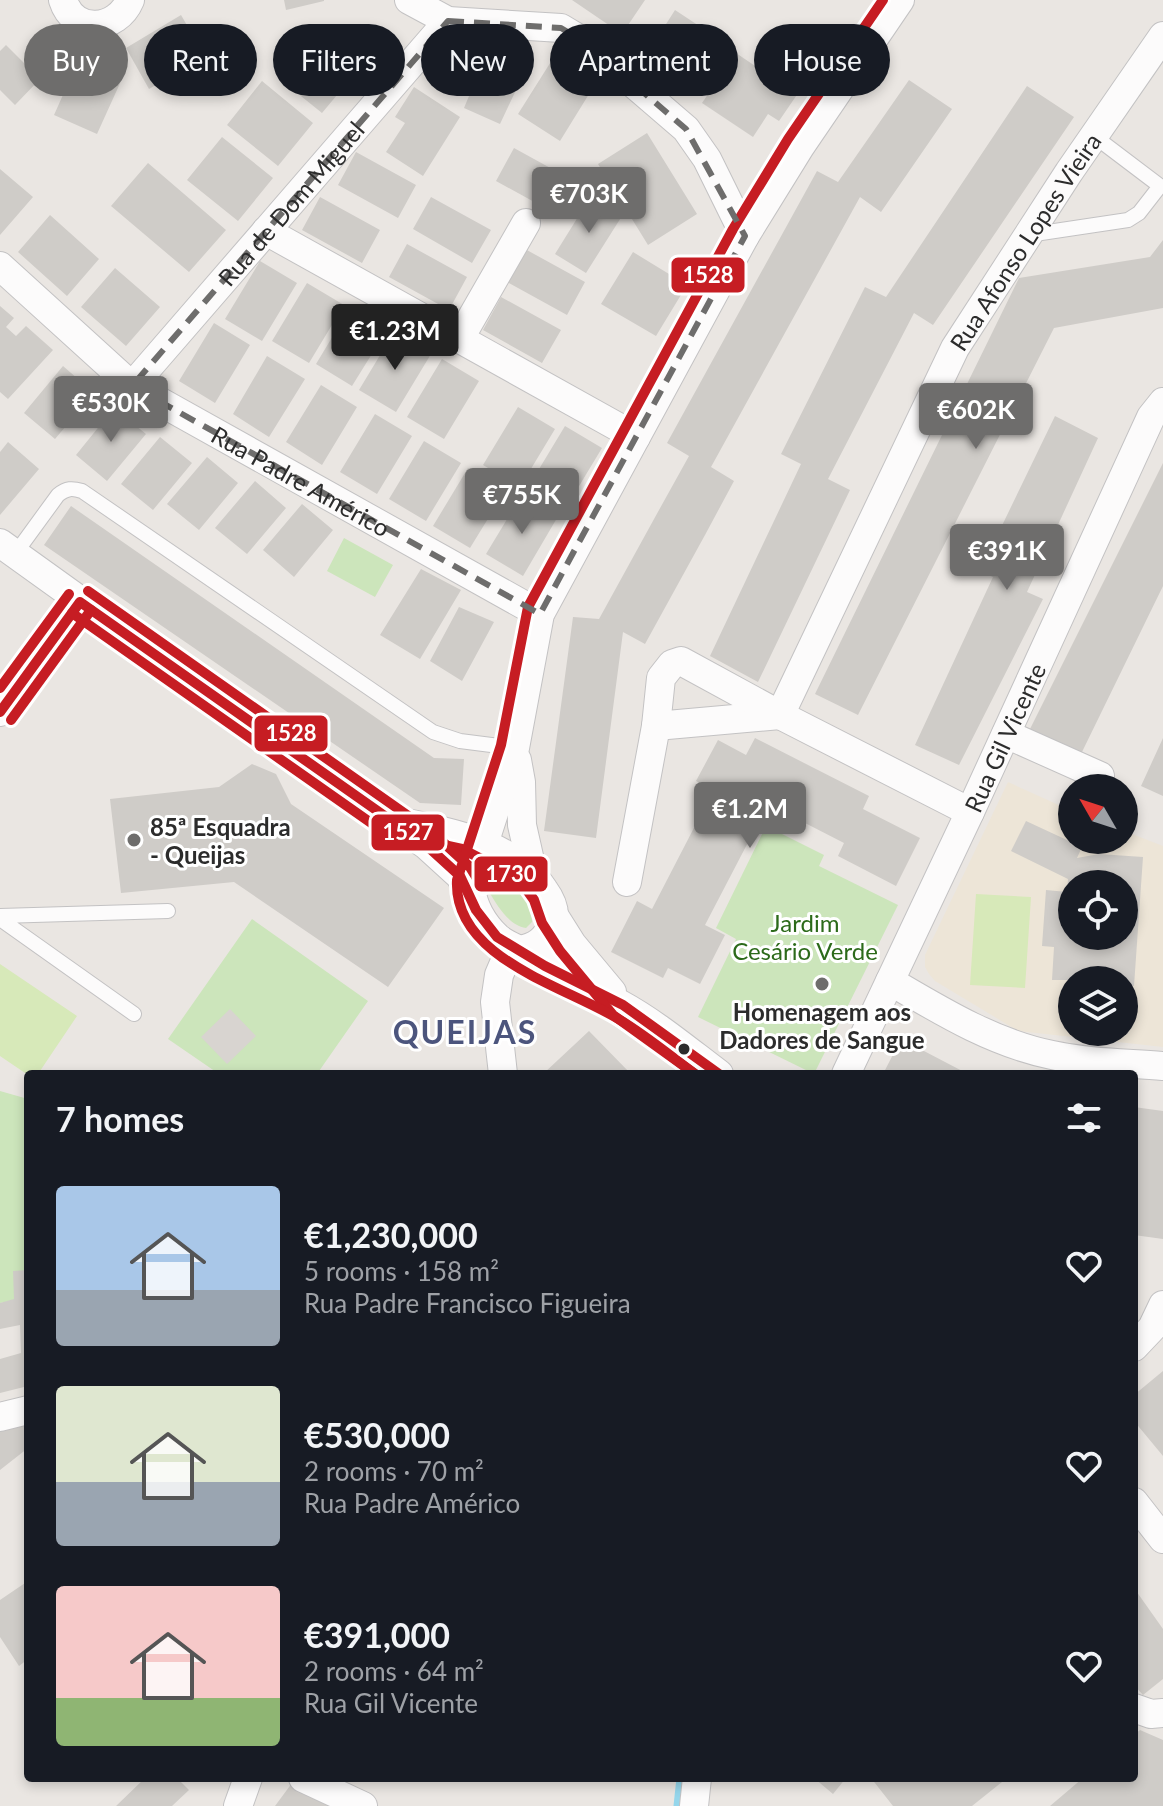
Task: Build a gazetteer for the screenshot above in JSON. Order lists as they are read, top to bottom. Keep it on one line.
{"streets":{"street":["Rua de Dom Miguel","Rua Afonso Lopes Vieira","Rua Padre Américo","Rua Gil Vicente"]},"crossings":[["Rua de Dom Miguel","Rua Padre Américo"]],"districts":["QUEIJAS"],"parks":["Jardim Cesário Verde"],"places":["85ª Esquadra - Queijas","Homenagem aos Dadores de Sangue"],"lines":["transit line 1528","transit line 1527","transit line 1730"],"north":"top left","page":{"chip":["Buy","Rent","Filters","New","Apartment","House"],"price":["€703K","€1.23M","€530K","€602K","€755K","€391K","€1.2M"],"heading":"7 homes","list":[{"name":"€1,230,000","note":"5 rooms · 158 m² · Rua Padre Francisco Figueira"},{"name":"€530,000","note":"2 rooms · 70 m² · Rua Padre Américo"},{"name":"€391,000","note":"2 rooms · 64 m² · Rua Gil Vicente"}]}}
